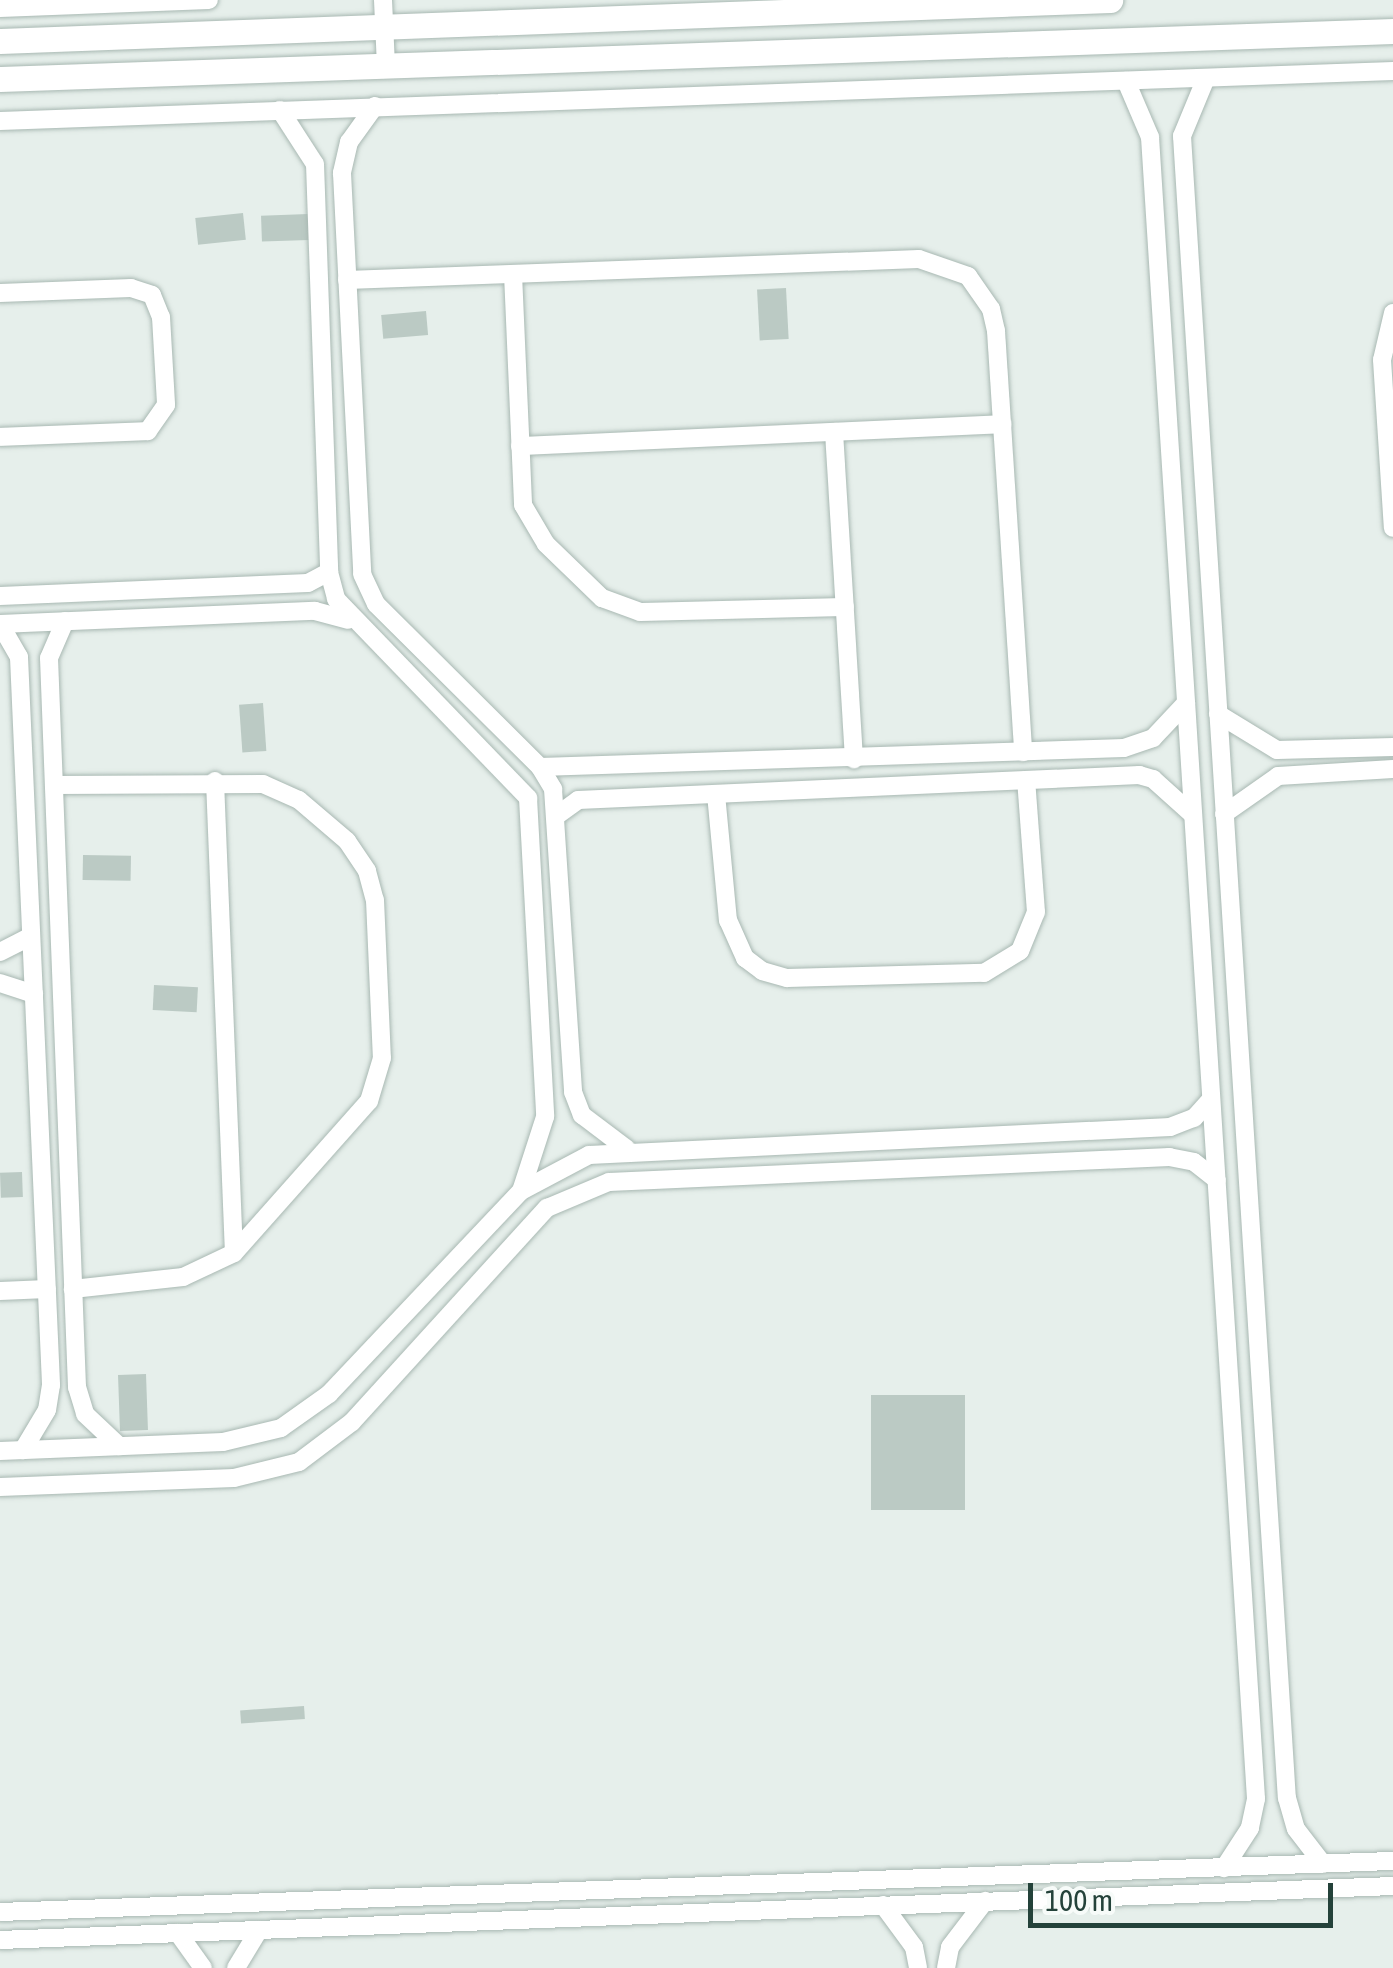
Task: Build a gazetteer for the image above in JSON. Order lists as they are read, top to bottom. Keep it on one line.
{"scale_bar":"100 m"}
